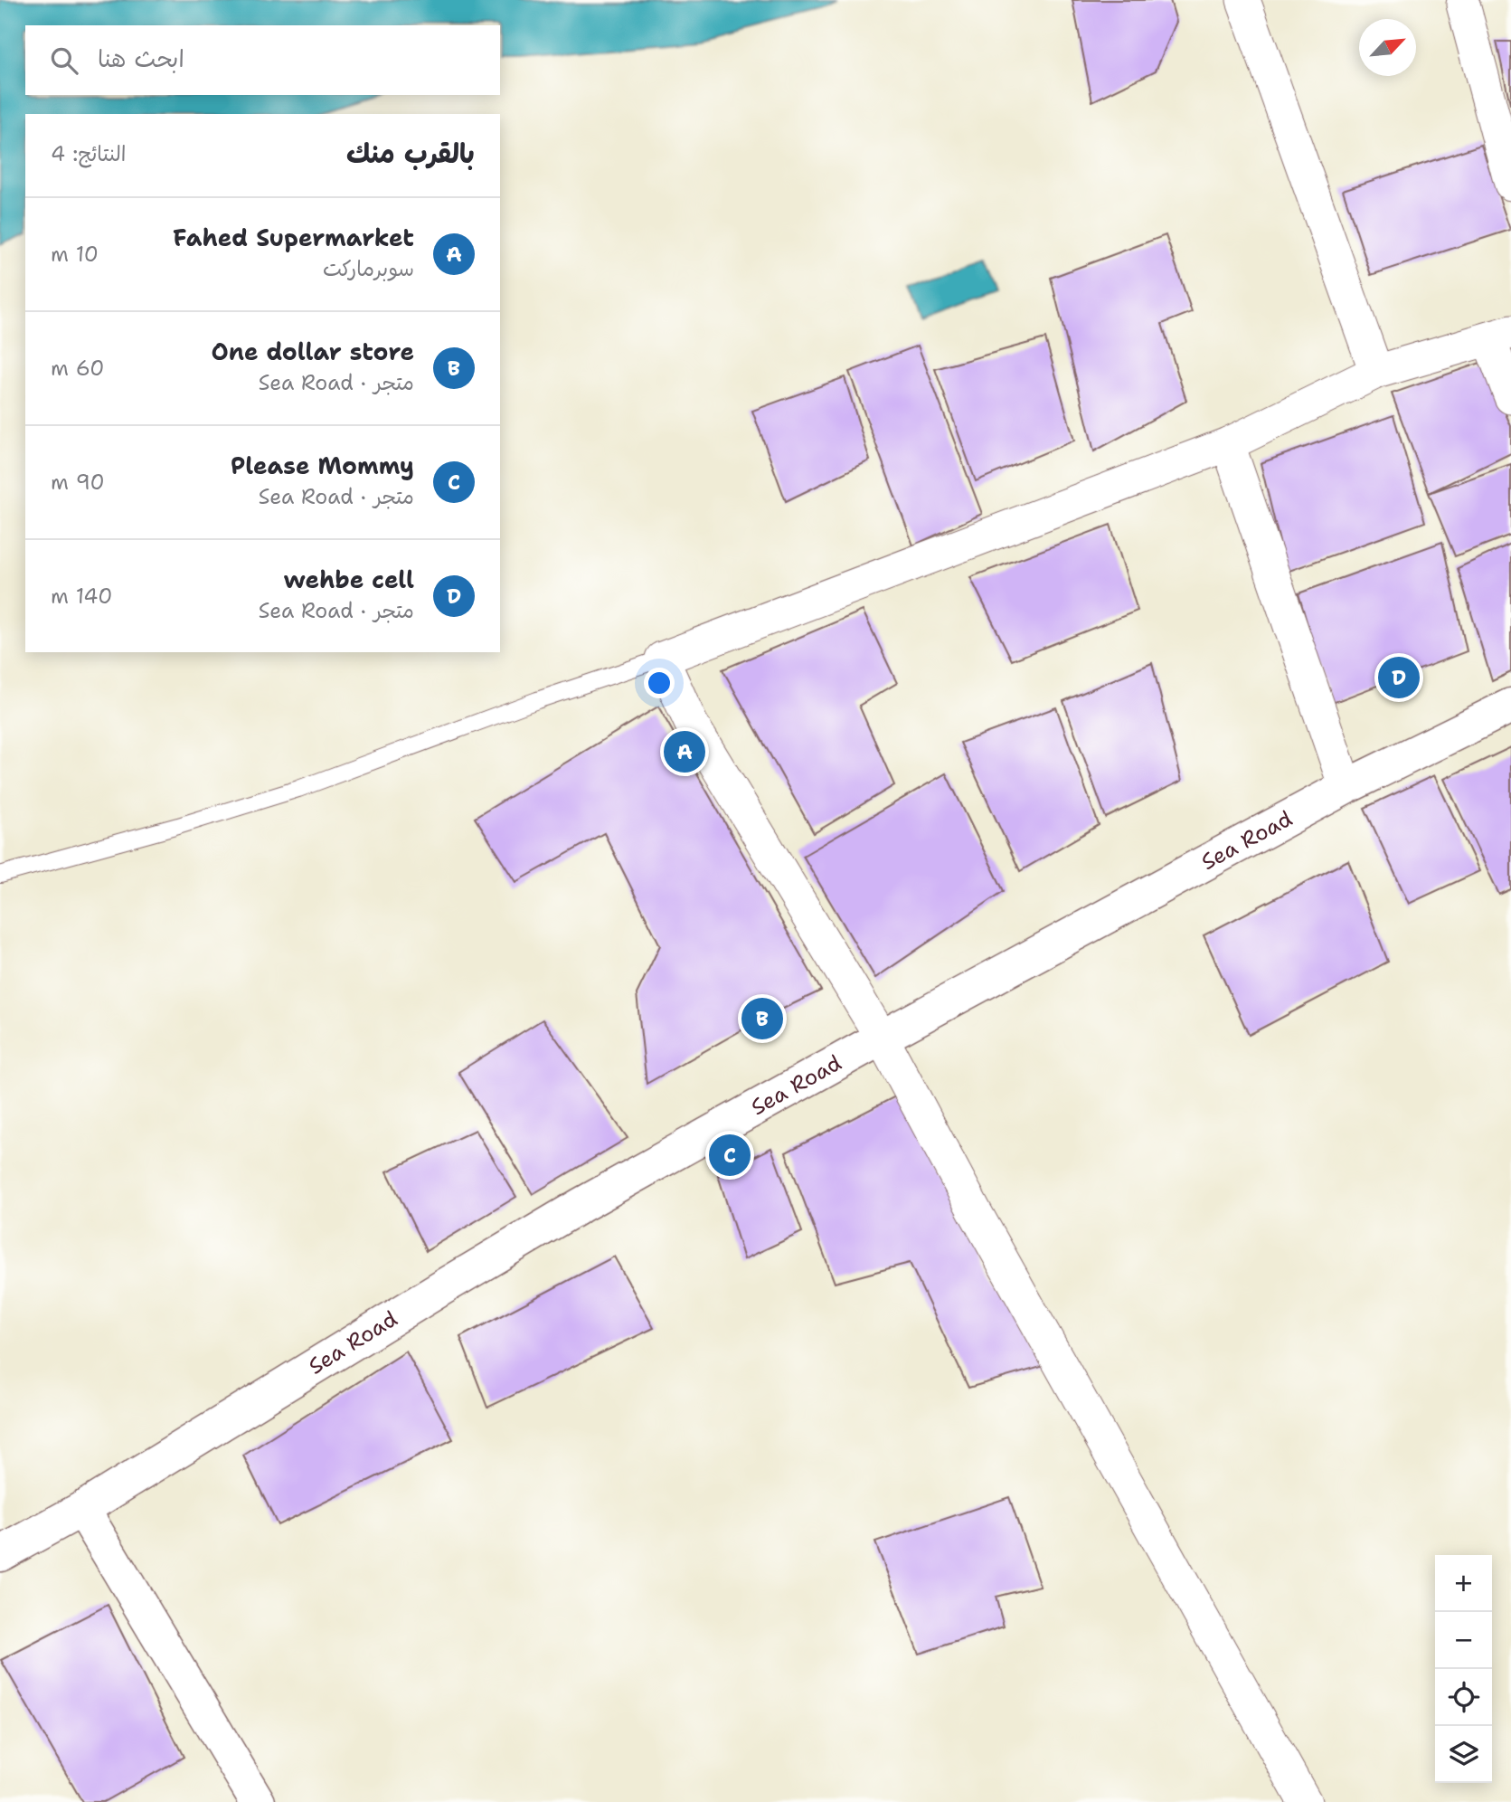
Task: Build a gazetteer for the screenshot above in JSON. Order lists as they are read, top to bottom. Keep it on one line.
{"streets":{"main road":["Sea Road"]},"north":"top right","page":{"search":"ابحث هنا","heading":["بالقرب منك","النتائج: 4"],"list":[{"mark":"A","name":"Fahed Supermarket","note":"سوبرماركت","value":"10 m"},{"mark":"B","name":"One dollar store","note":"متجر · Sea Road","value":"60 m"},{"mark":"C","name":"Please Mommy","note":"متجر · Sea Road","value":"90 m"},{"mark":"D","name":"wehbe cell","note":"متجر · Sea Road","value":"140 m"}],"pins":["D","A","B","C"],"map_buttons":["+","−"]}}
